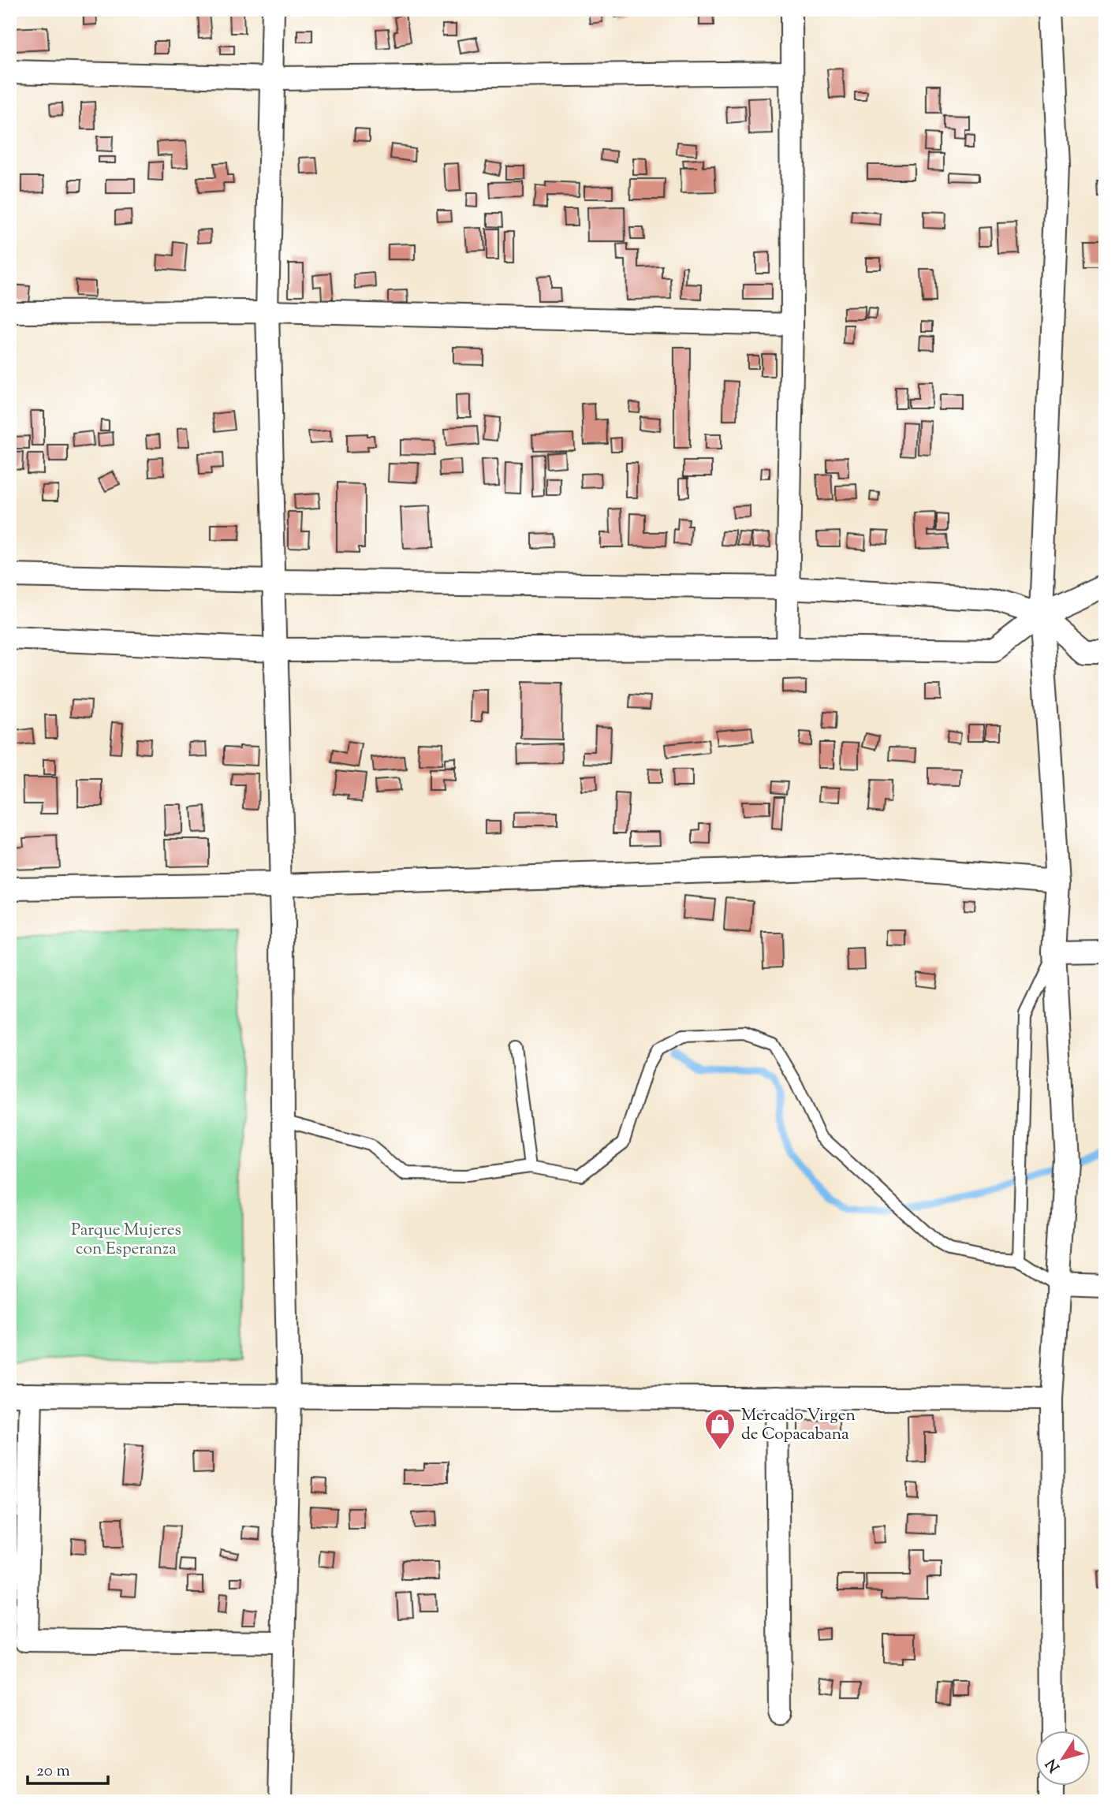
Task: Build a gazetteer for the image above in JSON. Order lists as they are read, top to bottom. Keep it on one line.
{"parks":["Parque Mujeres con Esperanza"],"places":{"shop":["Mercado Virgen de Copacabana"]},"scale_bar":"20 m","north":"bottom left"}
